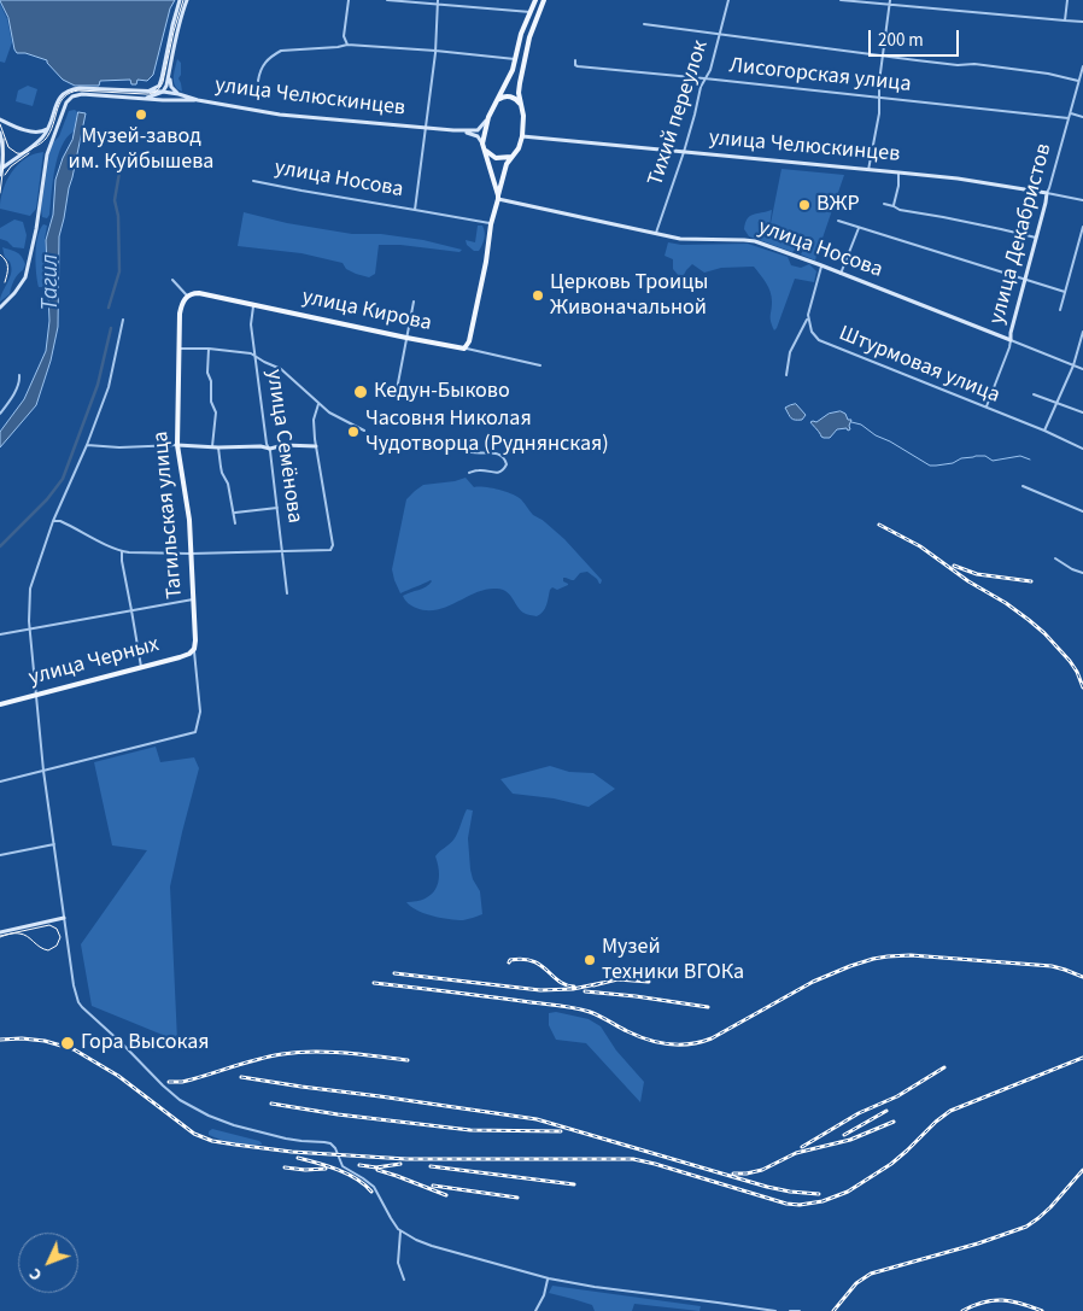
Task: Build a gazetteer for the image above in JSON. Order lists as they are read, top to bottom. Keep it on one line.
{"streets":{"main road":["улица Кирова","Тагильская улица","улица Черных"],"street":["Лисогорская улица","улица Челюскинцев","Тихий переулок","улица Носова","улица Декабристов","Штурмовая улица","улица Семёнова"]},"crossings":[["Лисогорская улица","Тихий переулок"],["Лисогорская улица","улица Декабристов"],["улица Челюскинцев","Тихий переулок"],["улица Челюскинцев","улица Декабристов"],["Тихий переулок","улица Носова"],["улица Носова","улица Декабристов"],["улица Декабристов","Штурмовая улица"],["улица Кирова","улица Семёнова"],["улица Кирова","Тагильская улица"],["Тагильская улица","улица Черных"]],"water":["Тагил"],"places":["Музей-завод им. Куйбышева","ВЖР","Церковь Троицы Живоначальной","Кедун-Быково","Часовня Николая Чудотворца (Руднянская)","Музей техники ВГОКа","Гора Высокая"],"scale_bar":"200 m","north":"bottom left"}
